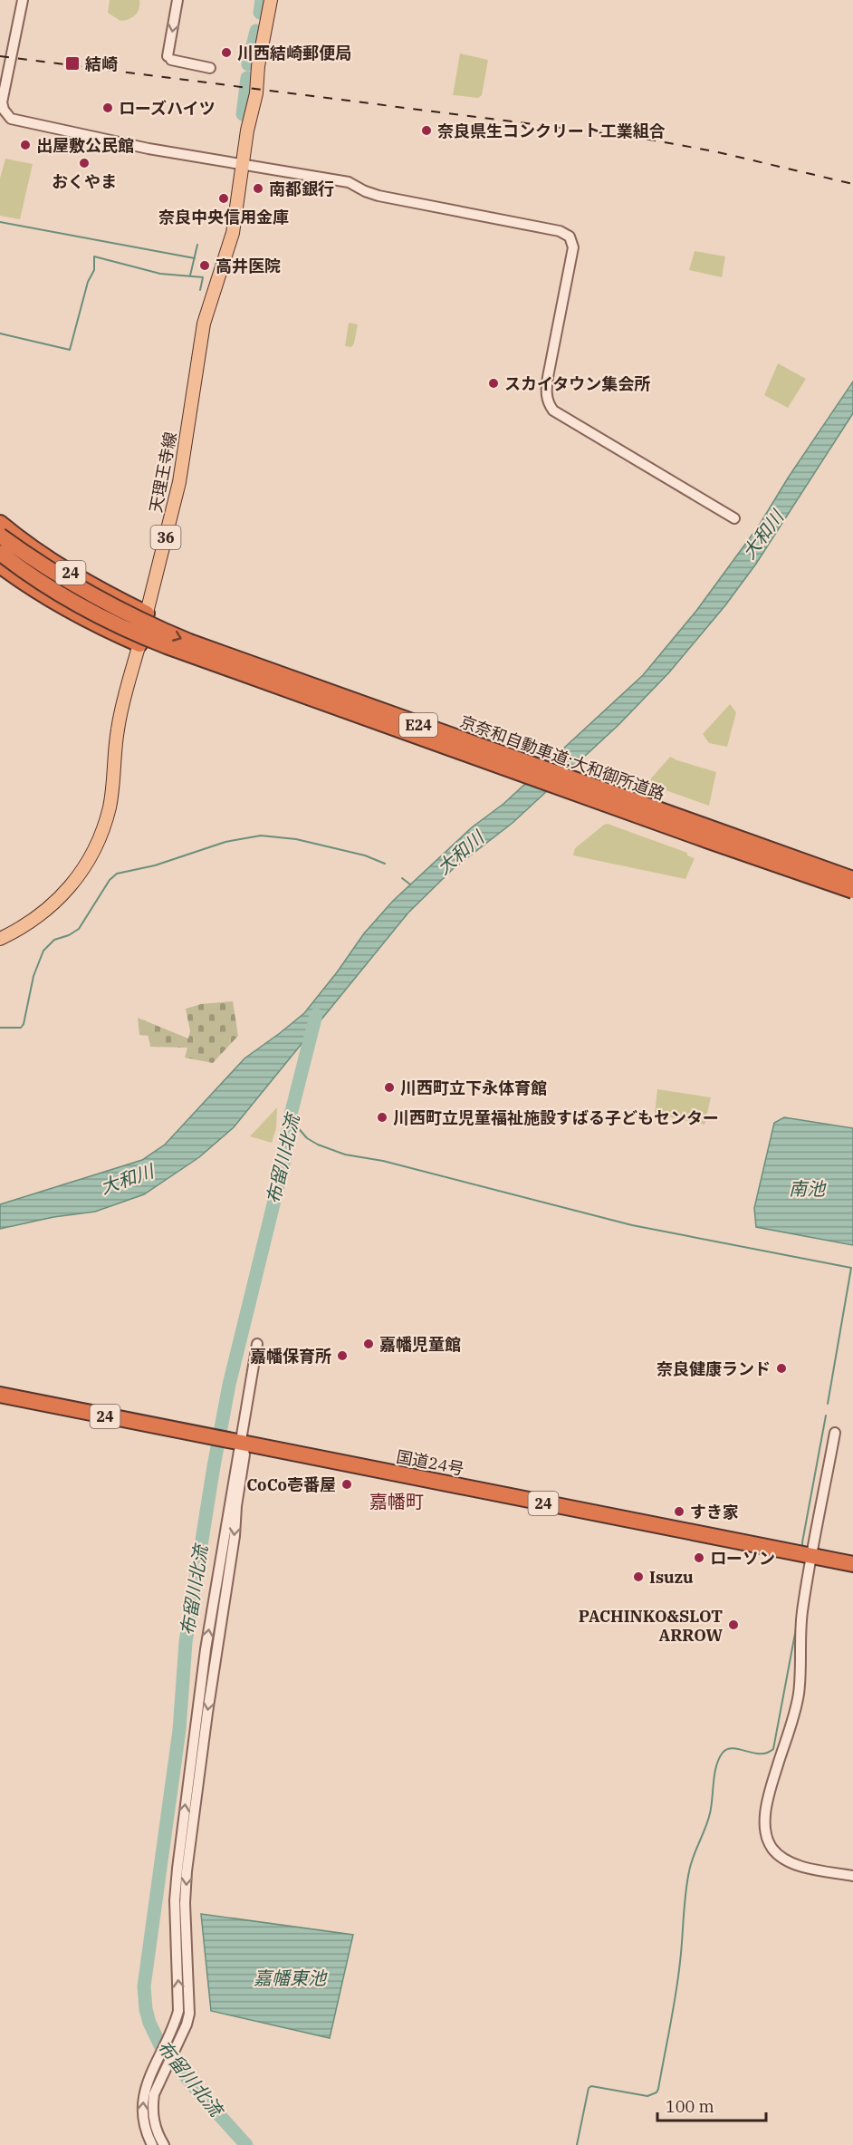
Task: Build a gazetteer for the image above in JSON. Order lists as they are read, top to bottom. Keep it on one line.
{"streets":{"highway":["24","E24","京奈和自動車道;大和御所道路","国道24号"],"main road":["天理王寺線","36"]},"crossings":[["天理王寺線","24"]],"districts":["嘉幡町"],"water":["大和川","布留川北流","南池","嘉幡東池"],"places":{"other":["川西結崎郵便局","ローズハイツ","奈良県生コンクリート工業組合","出屋敷公民館","おくやま","南都銀行","奈良中央信用金庫","高井医院","スカイタウン集会所","川西町立下永体育館","川西町立児童福祉施設すばる子どもセンター","嘉幡児童館","嘉幡保育所","奈良健康ランド","CoCo壱番屋","すき家","ローソン","Isuzu","PACHINKO&SLOT ARROW"],"transit":["結崎"]},"scale_bar":"100 m"}
